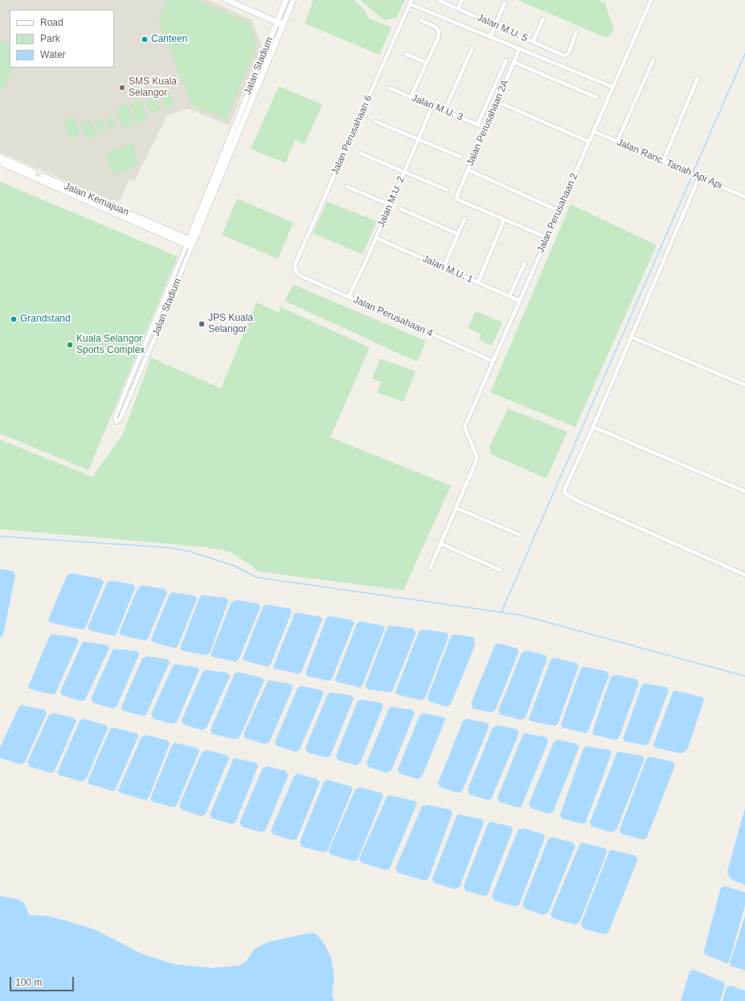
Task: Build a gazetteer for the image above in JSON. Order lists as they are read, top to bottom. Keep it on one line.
{"streets":{"street":["Jalan M.U. 5","Jalan Stadium","Jalan M.U. 3","Jalan Perusahaan 2A","Jalan Perusahaan 6","Jalan Ranc. Tanah Api Api","Jalan Kemajuan","Jalan M.U. 2","Jalan Perusahaan 2","Jalan M.U. 1","Jalan Perusahaan 4"]},"crossings":[["Jalan Stadium","Jalan Kemajuan"],["Jalan M.U. 3","Jalan Perusahaan 2A"],["Jalan M.U. 3","Jalan M.U. 2"],["Jalan Perusahaan 6","Jalan Perusahaan 4"],["Jalan Ranc. Tanah Api Api","Jalan Perusahaan 2"],["Jalan M.U. 2","Jalan M.U. 1"],["Jalan M.U. 2","Jalan Perusahaan 4"],["Jalan Perusahaan 2","Jalan M.U. 1"],["Jalan Perusahaan 2","Jalan Perusahaan 4"]],"places":["Canteen","SMS Kuala Selangor","Grandstand","JPS Kuala Selangor","Kuala Selangor Sports Complex"],"legend":["Road","Park","Water"],"scale_bar":"100 m"}
